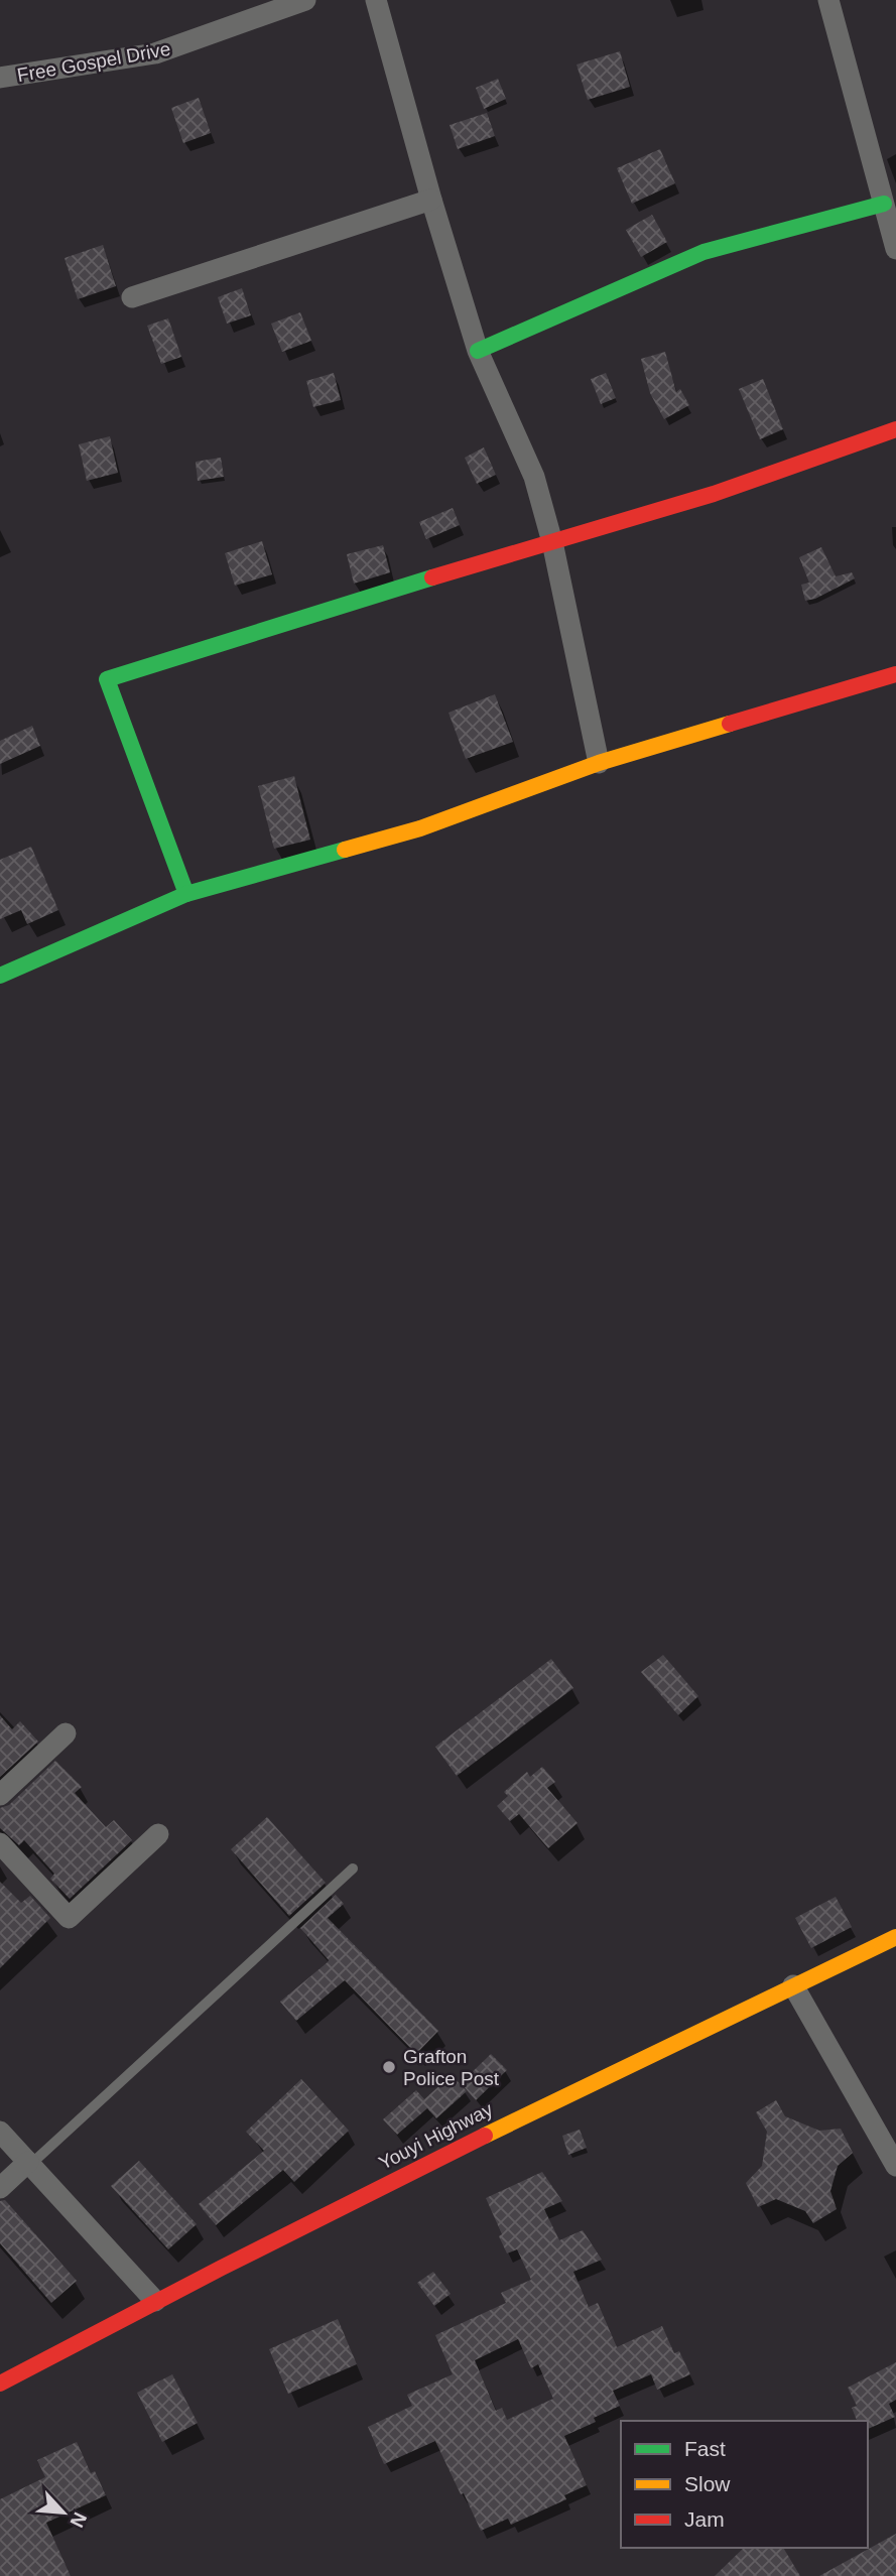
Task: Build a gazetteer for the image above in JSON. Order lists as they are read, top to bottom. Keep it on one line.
{"streets":{"street":["Free Gospel Drive","Youyi Highway"]},"places":["Grafton Police Post"],"legend":["Fast","Slow","Jam"],"north":"bottom right"}
